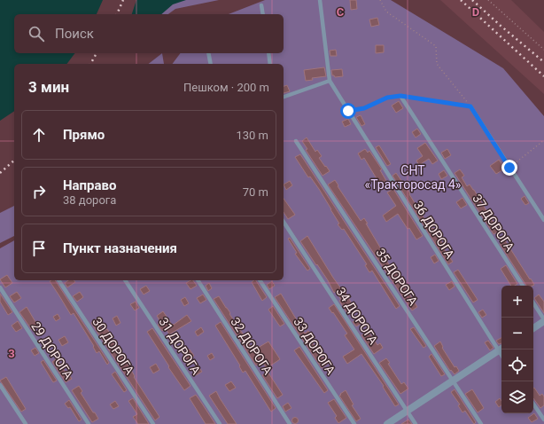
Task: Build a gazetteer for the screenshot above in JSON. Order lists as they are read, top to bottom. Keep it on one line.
{"streets":{"lane":["37 ДОРОГА","36 ДОРОГА","35 ДОРОГА","34 ДОРОГА","30 ДОРОГА","31 ДОРОГА","32 ДОРОГА","33 ДОРОГА","29 ДОРОГА"]},"parks":["СНТ «Тракторосад 4»"],"page":{"search":"Поиск","heading":["3 мин","Пешком · 200 m"],"list":[["Прямо","130 m"],["Направо","38 дорога","70 m"],"Пункт назначения"],"map_buttons":["+","−"]},"grid":{"columns":["C","D"],"rows":["3"]}}
